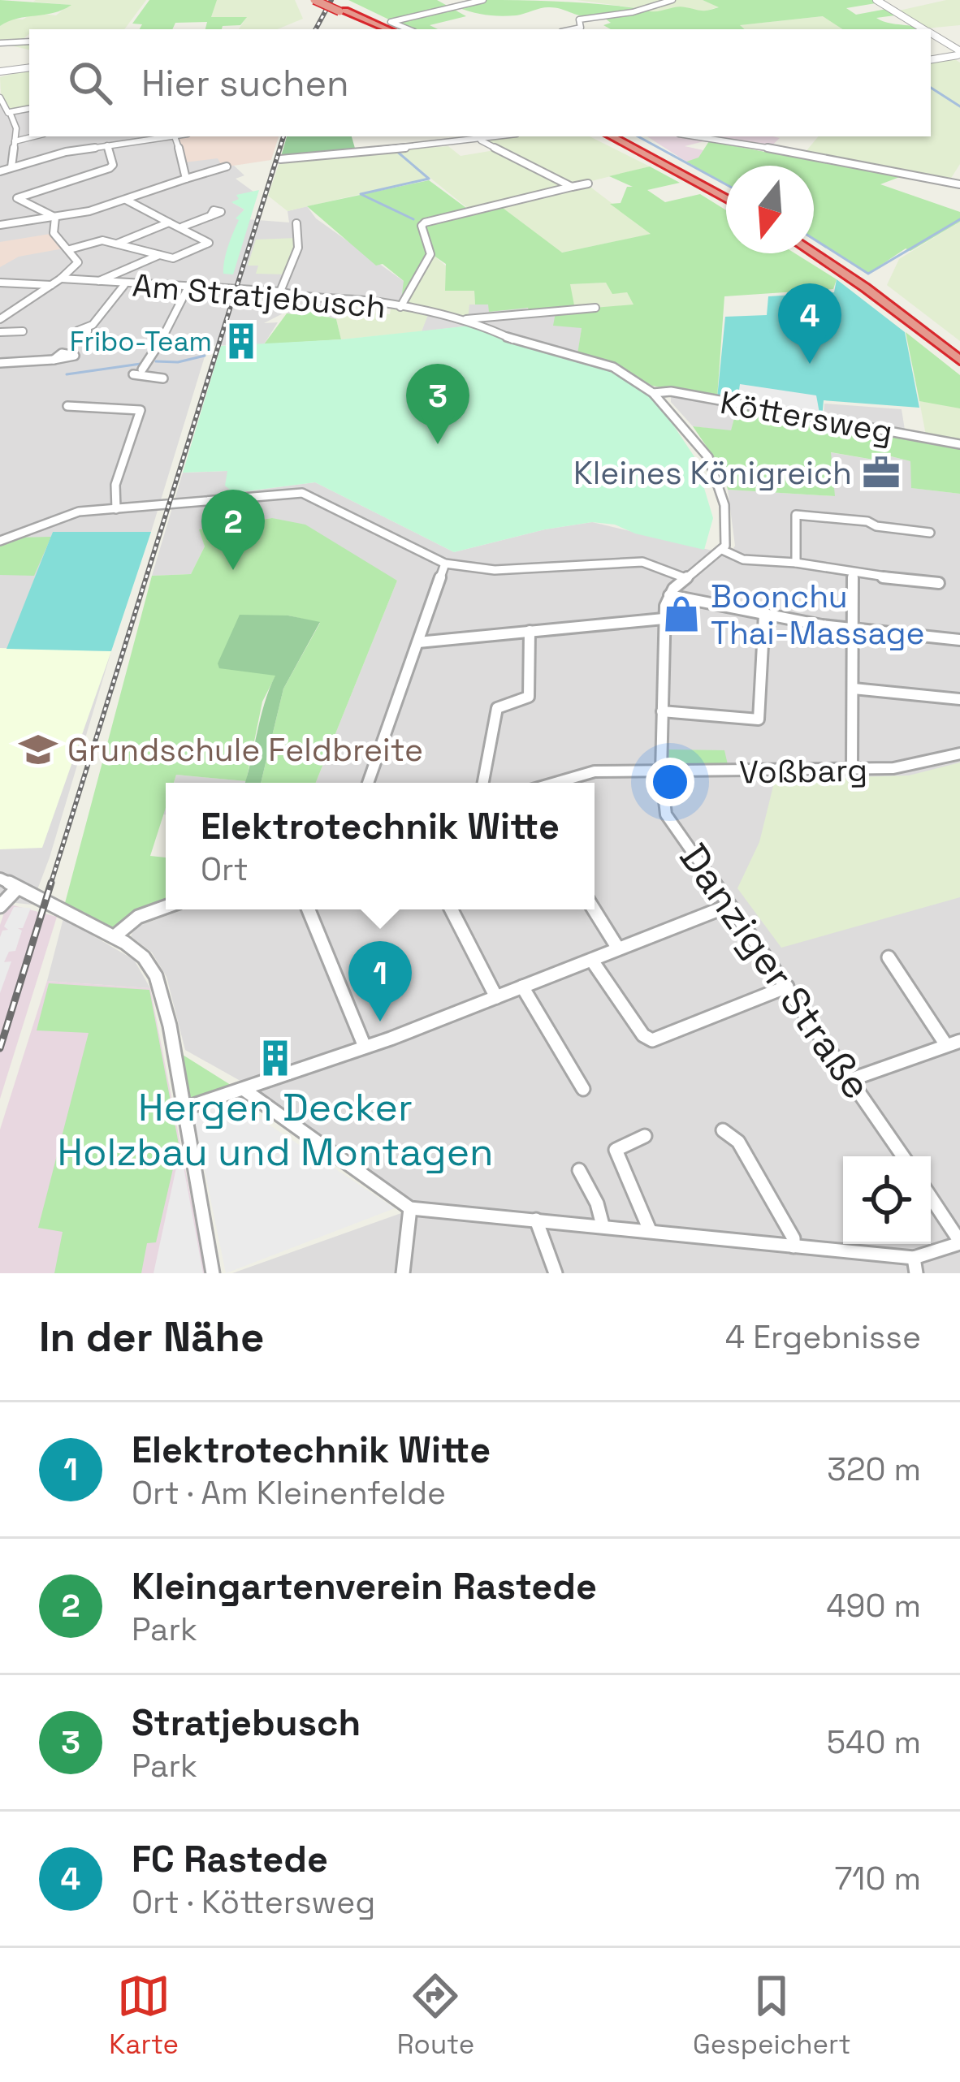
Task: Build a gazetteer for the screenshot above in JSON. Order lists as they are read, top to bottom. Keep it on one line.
{"streets":{"street":["Am Stratjebusch","Köttersweg","Voßbarg","Danziger Straße"]},"crossings":[["Am Stratjebusch","Köttersweg"],["Voßbarg","Danziger Straße"]],"places":{"building":["Fribo-Team","Hergen Decker Holzbau und Montagen"],"office":["Kleines Königreich"],"shop":["Boonchu Thai-Massage"],"school or university":["Grundschule Feldbreite"]},"north":"bottom","page":{"search":"Hier suchen","pins":["4","3","2","1"],"popup":["Elektrotechnik Witte","Ort"],"heading":["In der Nähe","4 Ergebnisse"],"list":[{"mark":"1","name":"Elektrotechnik Witte","note":"Ort · Am Kleinenfelde","value":"320 m"},{"mark":"2","name":"Kleingartenverein Rastede","note":"Park","value":"490 m"},{"mark":"3","name":"Stratjebusch","note":"Park","value":"540 m"},{"mark":"4","name":"FC Rastede","note":"Ort · Köttersweg","value":"710 m"}],"nav":["Karte","Route","Gespeichert"]}}
